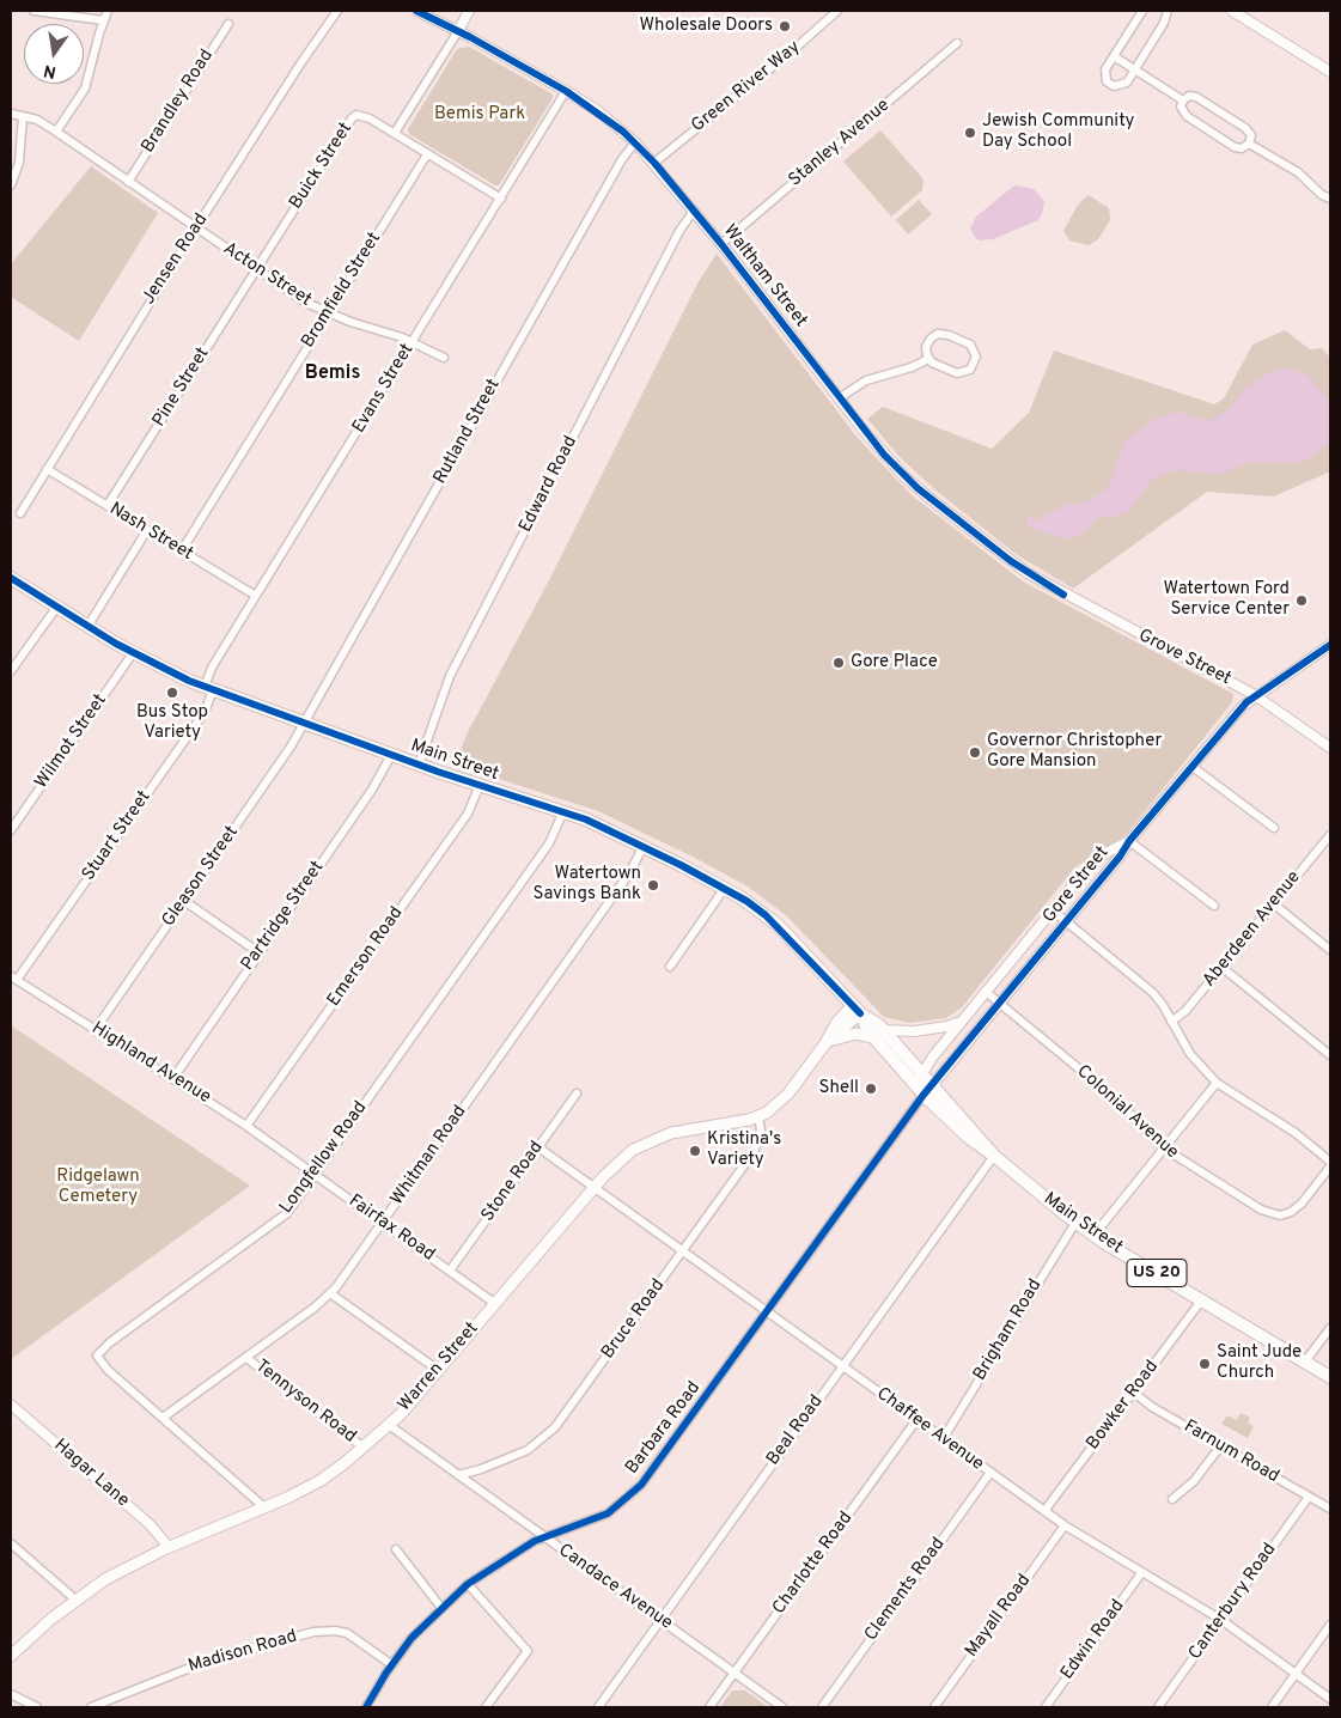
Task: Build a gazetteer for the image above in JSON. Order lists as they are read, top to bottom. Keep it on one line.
{"streets":{"main road":["Main Street","US 20","Warren Street"],"street":["Green River Way","Brandley Road","Stanley Avenue","Buick Street","Jensen Road","Acton Street","Waltham Street","Bromfield Street","Pine Street","Evans Street","Rutland Street","Edward Road","Nash Street","Grove Street","Wilmot Street","Stuart Street","Gleason Street","Gore Street","Partridge Street","Aberdeen Avenue","Emerson Road","Highland Avenue","Colonial Avenue","Whitman Road","Longfellow Road","Stone Road","Fairfax Road","Bruce Road","Brigham Road","Tennyson Road","Bowker Road","Barbara Road","Chaffee Avenue","Beal Road","Farnum Road","Hagar Lane","Charlotte Road","Candace Avenue","Clements Road","Canterbury Road","Mayall Road","Edwin Road","Madison Road"]},"crossings":[["Green River Way","Waltham Street"],["Brandley Road","Acton Street"],["Stanley Avenue","Waltham Street"],["Buick Street","Acton Street"],["Buick Street","Bromfield Street"],["Buick Street","Pine Street"],["Buick Street","Evans Street"],["Jensen Road","Acton Street"],["Jensen Road","Nash Street"],["Acton Street","Bromfield Street"],["Acton Street","Pine Street"],["Acton Street","Evans Street"],["Waltham Street","Evans Street"],["Waltham Street","Rutland Street"],["Waltham Street","Edward Road"],["Waltham Street","Grove Street"],["Bromfield Street","Nash Street"],["Pine Street","Nash Street"],["Evans Street","Nash Street"],["Evans Street","Main Street"],["Evans Street","Stuart Street"],["Rutland Street","Main Street"],["Rutland Street","Gleason Street"],["Edward Road","Main Street"],["Grove Street","Gore Street"],["Wilmot Street","Main Street"],["Main Street","Stuart Street"],["Main Street","Gleason Street"],["Main Street","Gore Street"],["Main Street","Partridge Street"],["Main Street","Emerson Road"],["Main Street","Whitman Road"],["Main Street","Longfellow Road"],["Main Street","Brigham Road"],["Main Street","Warren Street"],["Main Street","Bowker Road"],["Main Street","Barbara Road"],["Main Street","Beal Road"],["Stuart Street","Highland Avenue"],["Gleason Street","Highland Avenue"],["Gore Street","Colonial Avenue"],["Gore Street","Barbara Road"],["Partridge Street","Highland Avenue"],["Emerson Road","Highland Avenue"],["Highland Avenue","Fairfax Road"],["Whitman Road","Longfellow Road"],["Whitman Road","Fairfax Road"],["Whitman Road","Tennyson Road"],["Longfellow Road","Fairfax Road"],["Longfellow Road","Warren Street"],["Stone Road","Fairfax Road"],["Stone Road","Chaffee Avenue"],["Fairfax Road","Warren Street"],["Bruce Road","Warren Street"],["Bruce Road","Chaffee Avenue"],["Bruce Road","Candace Avenue"],["Brigham Road","Chaffee Avenue"],["Warren Street","Tennyson Road"],["Warren Street","Chaffee Avenue"],["Warren Street","Hagar Lane"],["Warren Street","Candace Avenue"],["Bowker Road","Chaffee Avenue"],["Bowker Road","Farnum Road"],["Barbara Road","Chaffee Avenue"],["Barbara Road","Candace Avenue"],["Barbara Road","Madison Road"],["Chaffee Avenue","Beal Road"],["Chaffee Avenue","Charlotte Road"],["Chaffee Avenue","Clements Road"],["Chaffee Avenue","Canterbury Road"],["Chaffee Avenue","Mayall Road"],["Chaffee Avenue","Edwin Road"],["Beal Road","Candace Avenue"],["Farnum Road","Canterbury Road"],["Charlotte Road","Candace Avenue"]],"districts":["Bemis"],"parks":["Bemis Park","Ridgelawn Cemetery"],"places":["Wholesale Doors","Jewish Community Day School","Watertown Ford Service Center","Gore Place","Bus Stop Variety","Governor Christopher Gore Mansion","Watertown Savings Bank","Shell","Kristina's Variety","Saint Jude Church"],"north":"bottom"}
